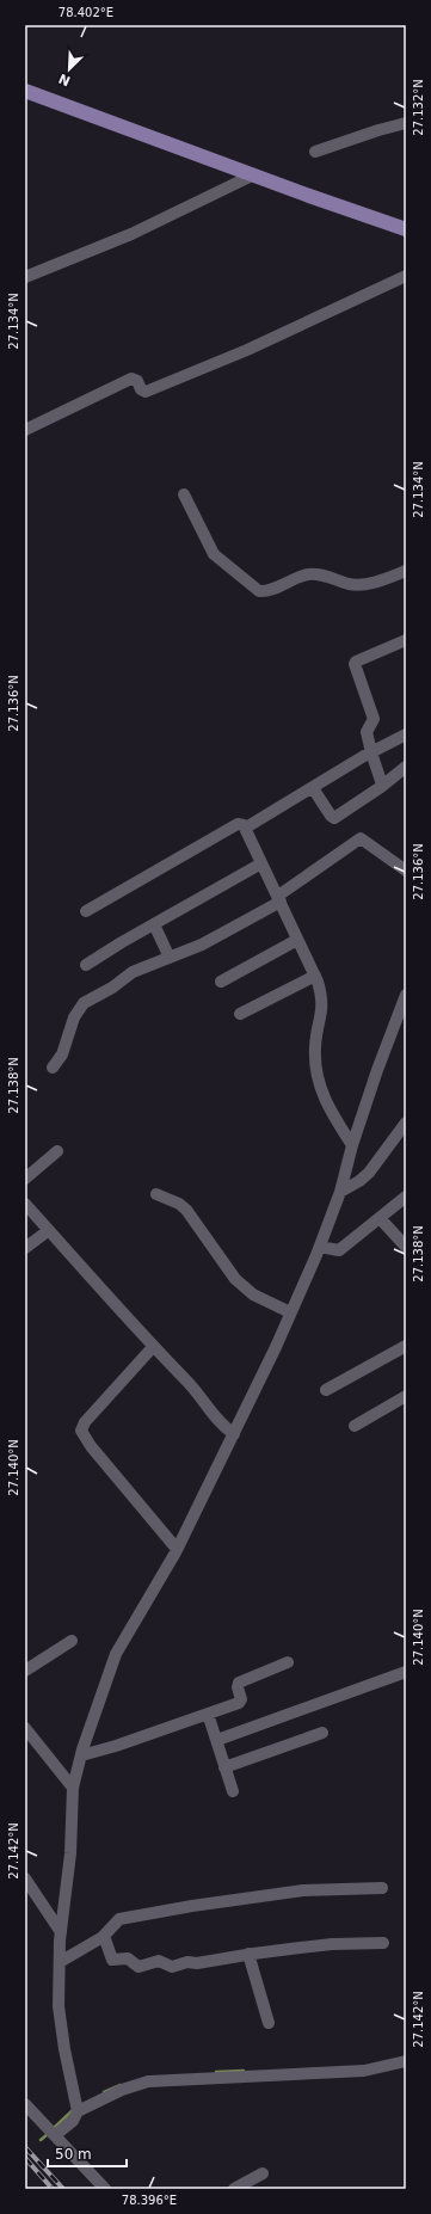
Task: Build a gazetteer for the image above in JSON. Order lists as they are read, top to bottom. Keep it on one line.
{"scale_bar":"50 m","north":"bottom left","coordinates":["78.402°E","27.132°N","27.134°N","27.136°N","27.138°N","27.140°N","27.142°N","78.396°E"]}
